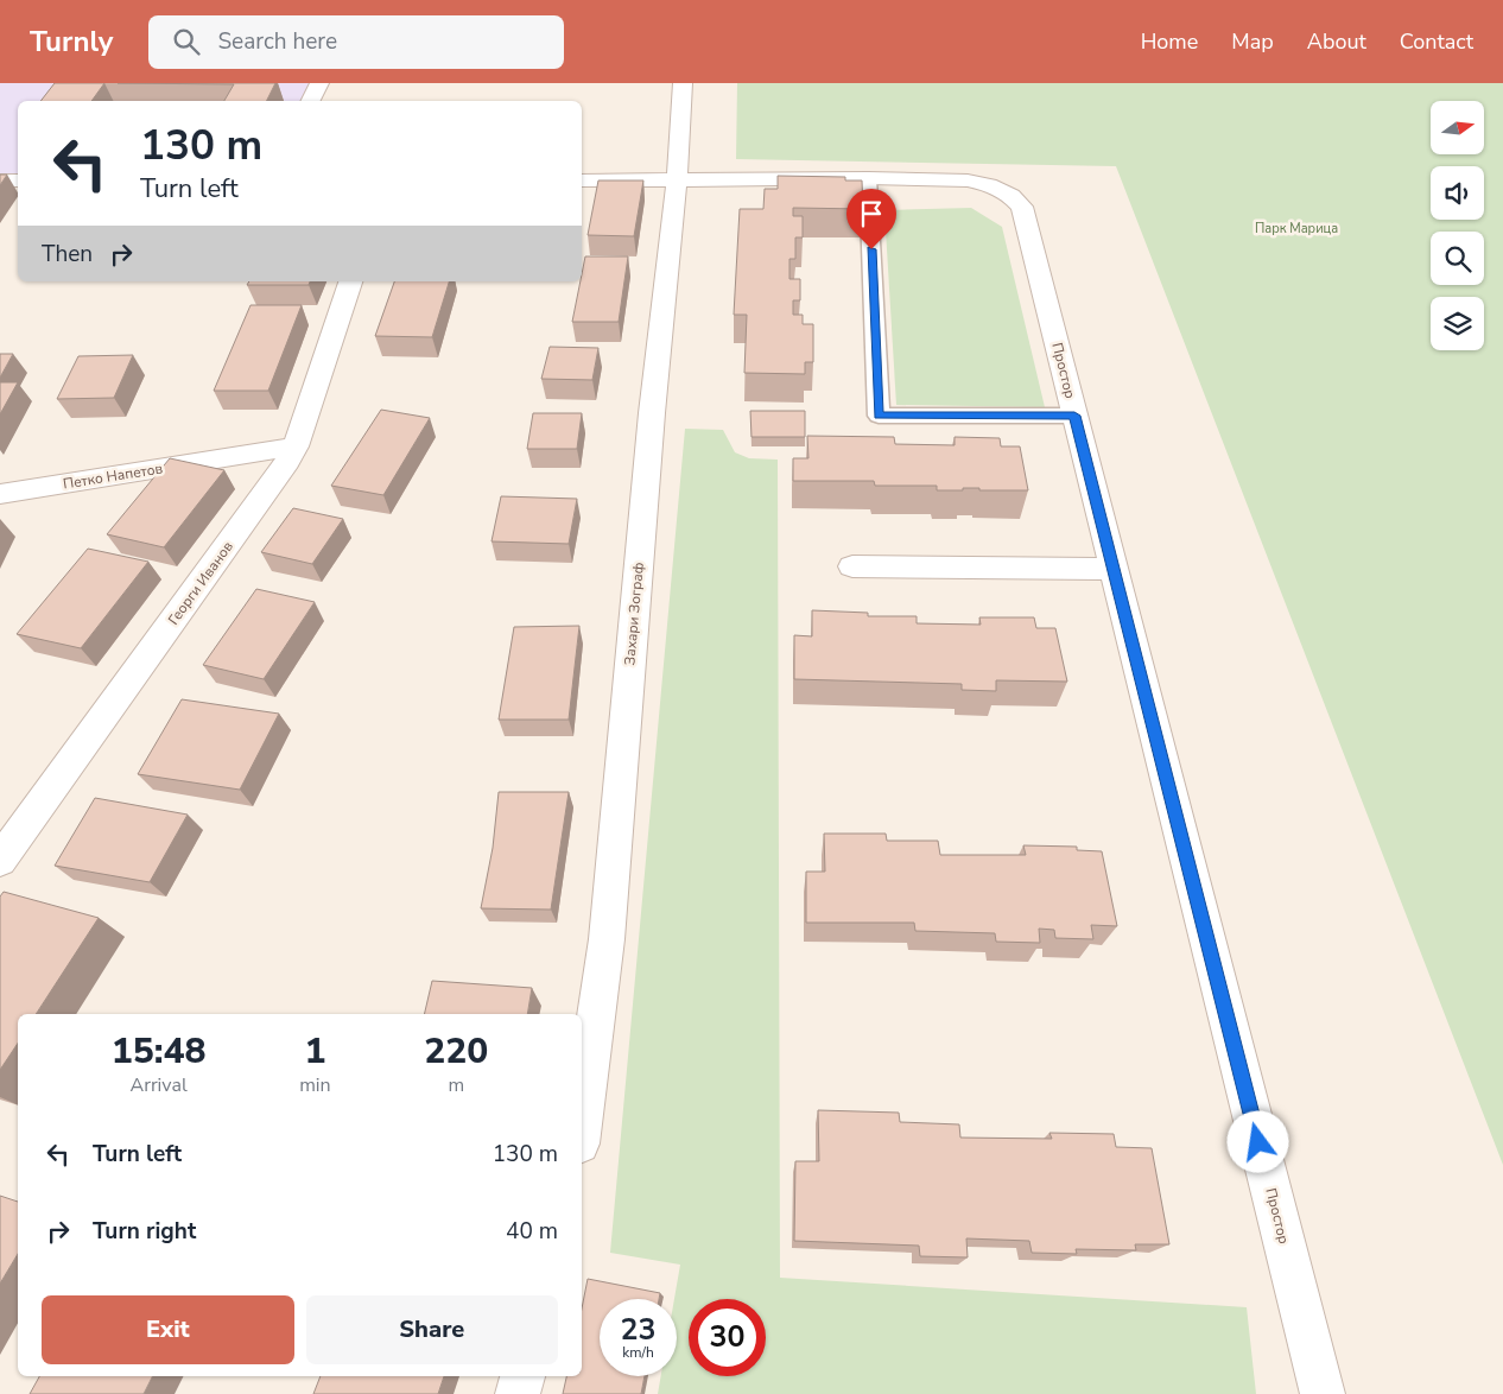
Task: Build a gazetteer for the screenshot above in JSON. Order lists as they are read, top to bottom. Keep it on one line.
{"streets":{"street":["Простор","Петко Напетов","Георги Иванов","Захари Зограф"]},"crossings":[["Простор","Захари Зограф"],["Петко Напетов","Георги Иванов"]],"parks":["Парк Марица"],"north":"right","page":{"header":"Turnly","search":"Search here","nav":["Home","Map","About","Contact"],"turn":["130 m","Turn left"],"then":"Then","eta":["15:48","Arrival","1","min","220","m"],"list":[{"name":"Turn left","value":"130 m"},{"name":"Turn right","value":"40 m"}],"buttons":["Exit","Share"],"speed":"23 km/h","limit":"30"}}
